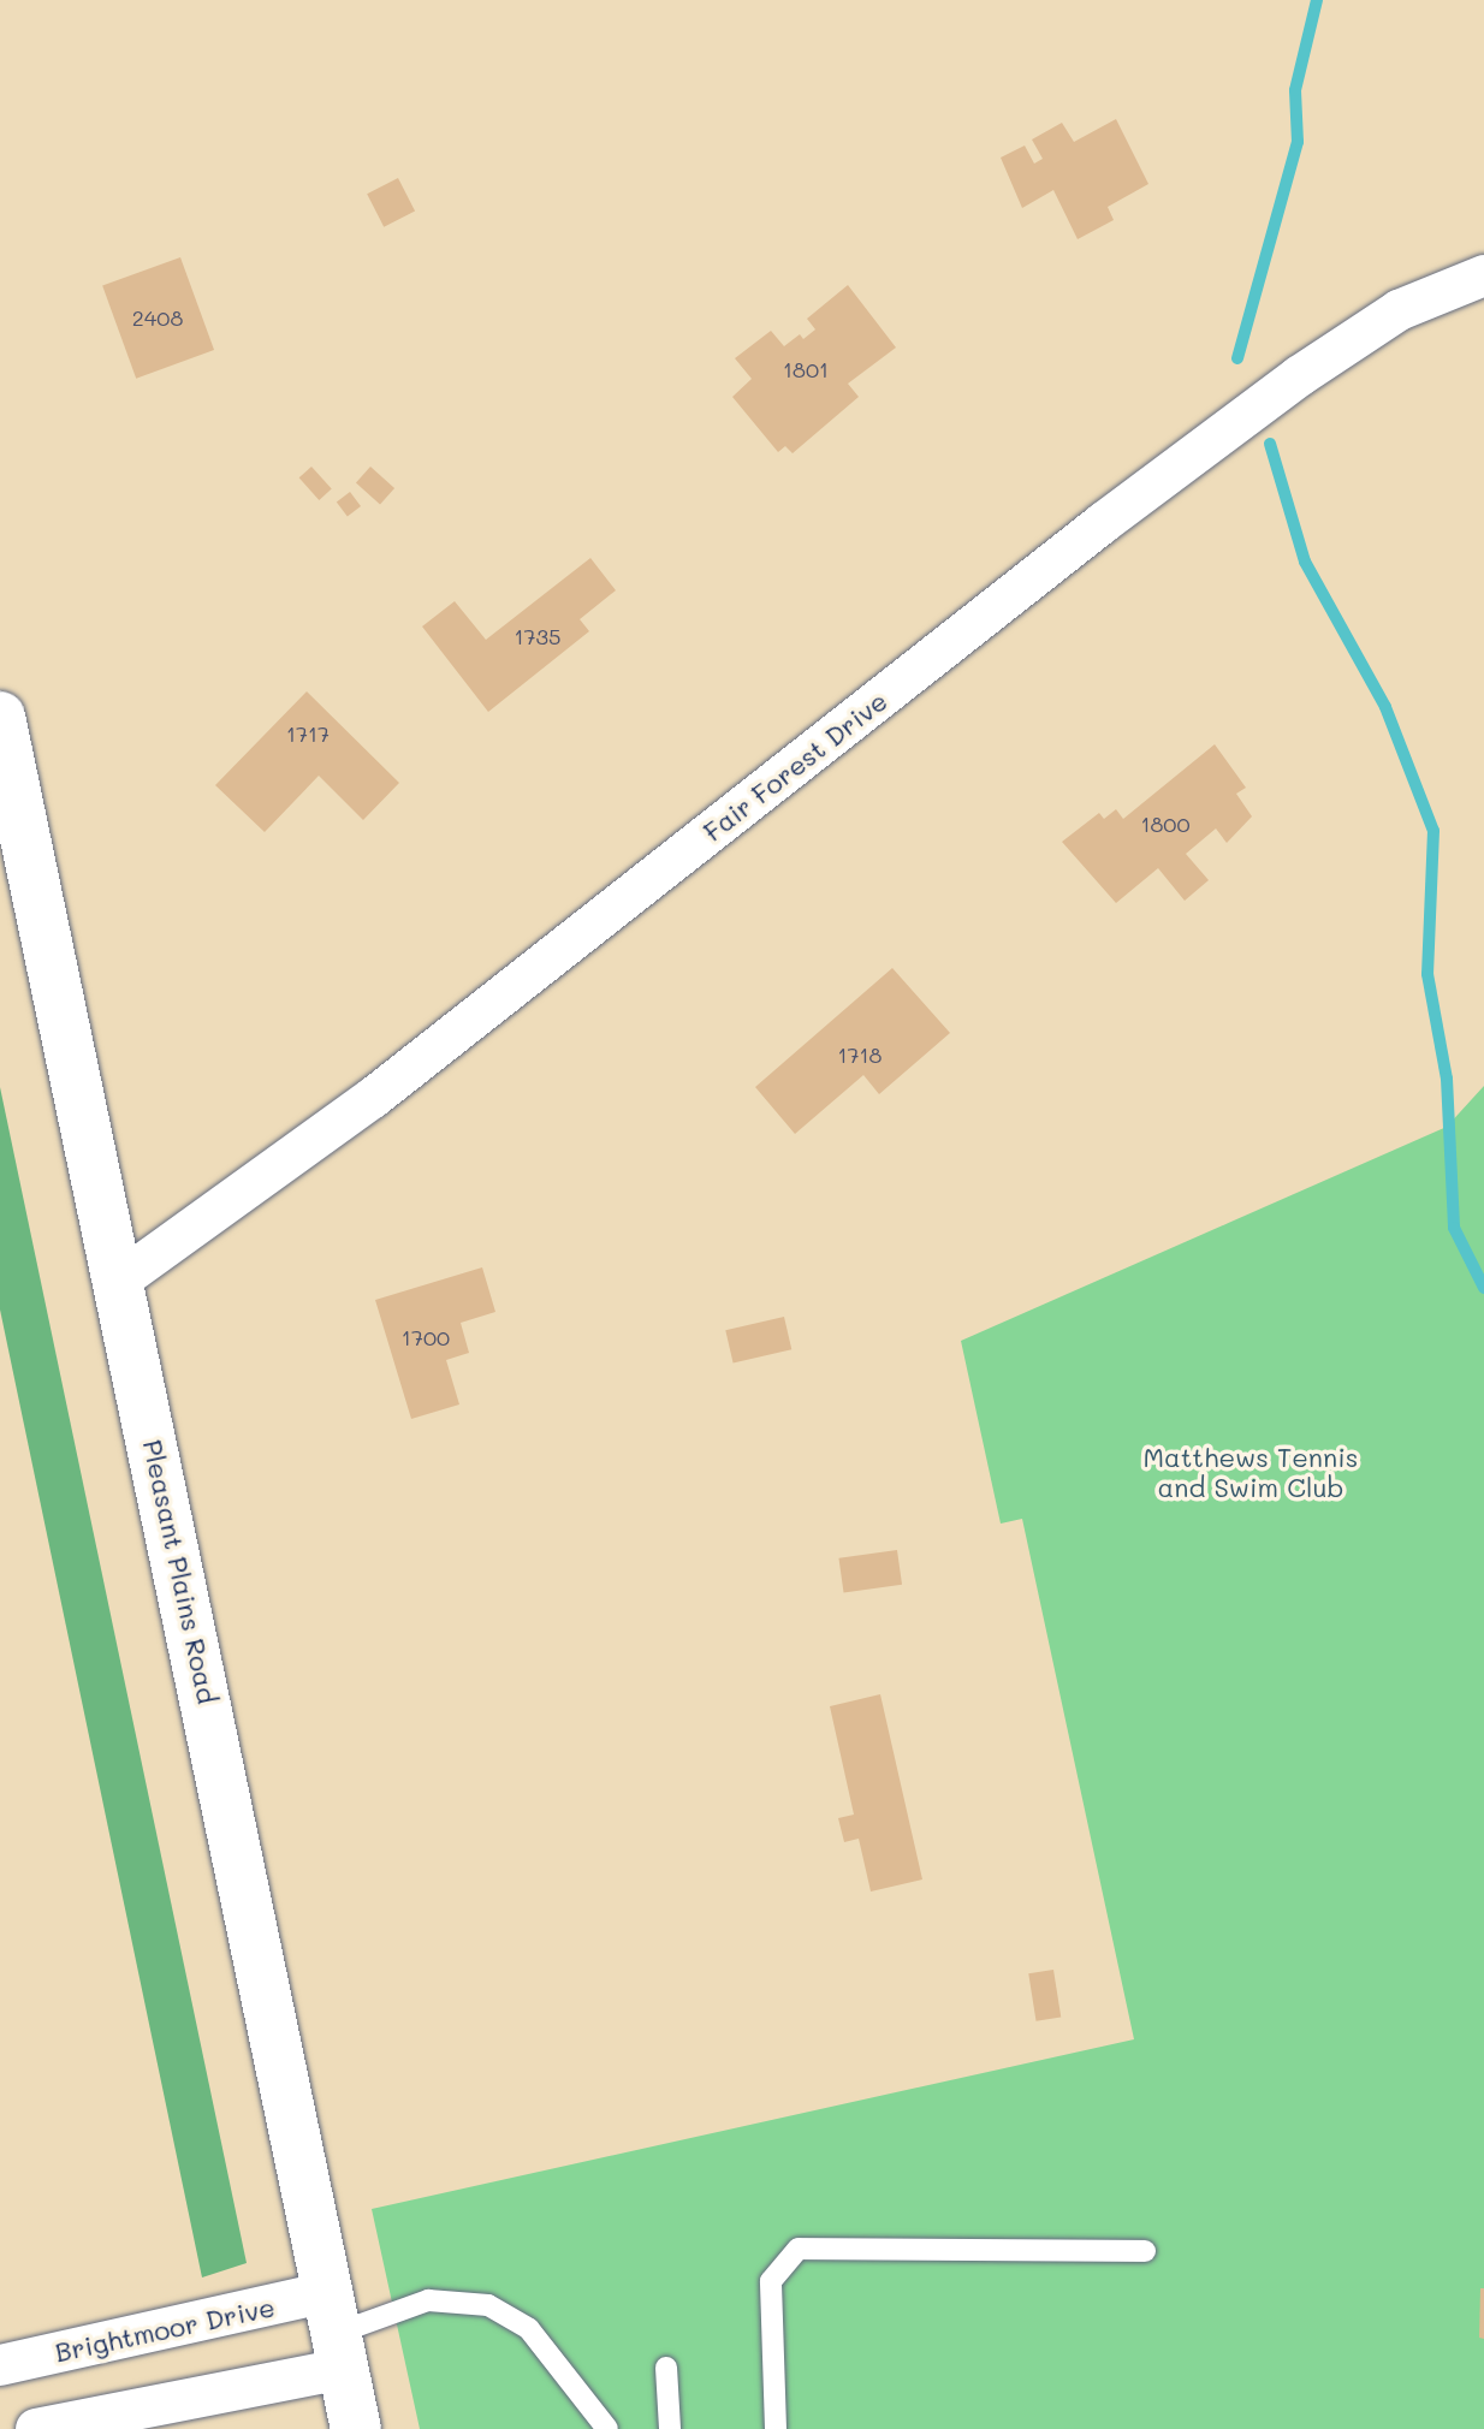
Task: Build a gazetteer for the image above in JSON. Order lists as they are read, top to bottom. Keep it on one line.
{"streets":{"street":["Fair Forest Drive","Pleasant Plains Road","Brightmoor Drive"]},"crossings":[["Fair Forest Drive","Pleasant Plains Road"],["Pleasant Plains Road","Brightmoor Drive"]],"parks":["Matthews Tennis and Swim Club"],"house_numbers":["2408","1801","1735","1717","1800","1718","1700"]}
